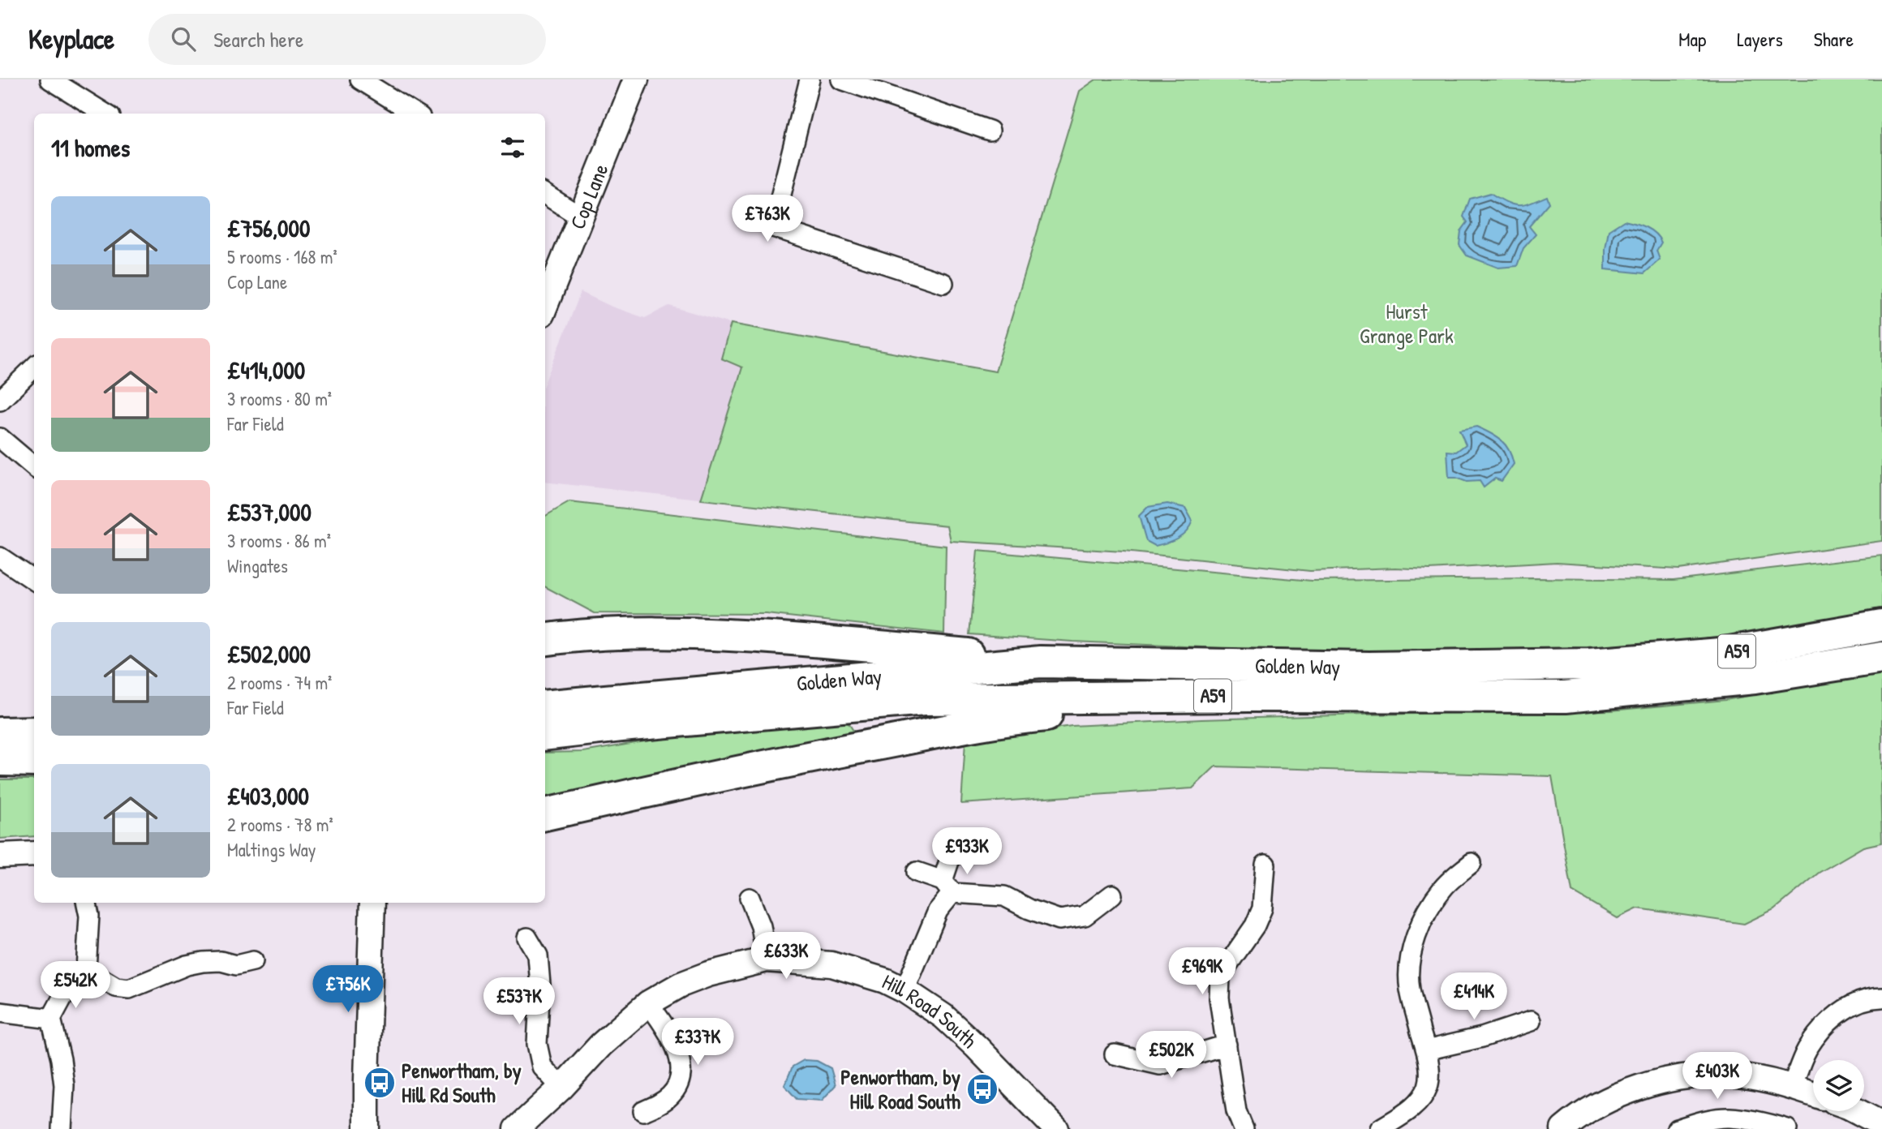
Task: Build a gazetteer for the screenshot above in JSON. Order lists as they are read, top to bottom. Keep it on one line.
{"streets":{"highway":["A59","Golden Way"],"street":["Cop Lane","Hill Road South"]},"parks":["Hurst Grange Park"],"places":{"bus stop":["Penwortham, by Hill Rd South","Penwortham, by Hill Road South"]},"page":{"header":"Keyplace","search":"Search here","nav":["Map","Layers","Share"],"heading":"11 homes","list":[{"name":"£756,000","note":"5 rooms · 168 m² · Cop Lane"},{"name":"£414,000","note":"3 rooms · 80 m² · Far Field"},{"name":"£537,000","note":"3 rooms · 86 m² · Wingates"},{"name":"£502,000","note":"2 rooms · 74 m² · Far Field"},{"name":"£403,000","note":"2 rooms · 78 m² · Maltings Way"}],"price":["£763K","£933K","£633K","£969K","£542K","£756K","£414K","£537K","£337K","£502K","£403K"]}}
